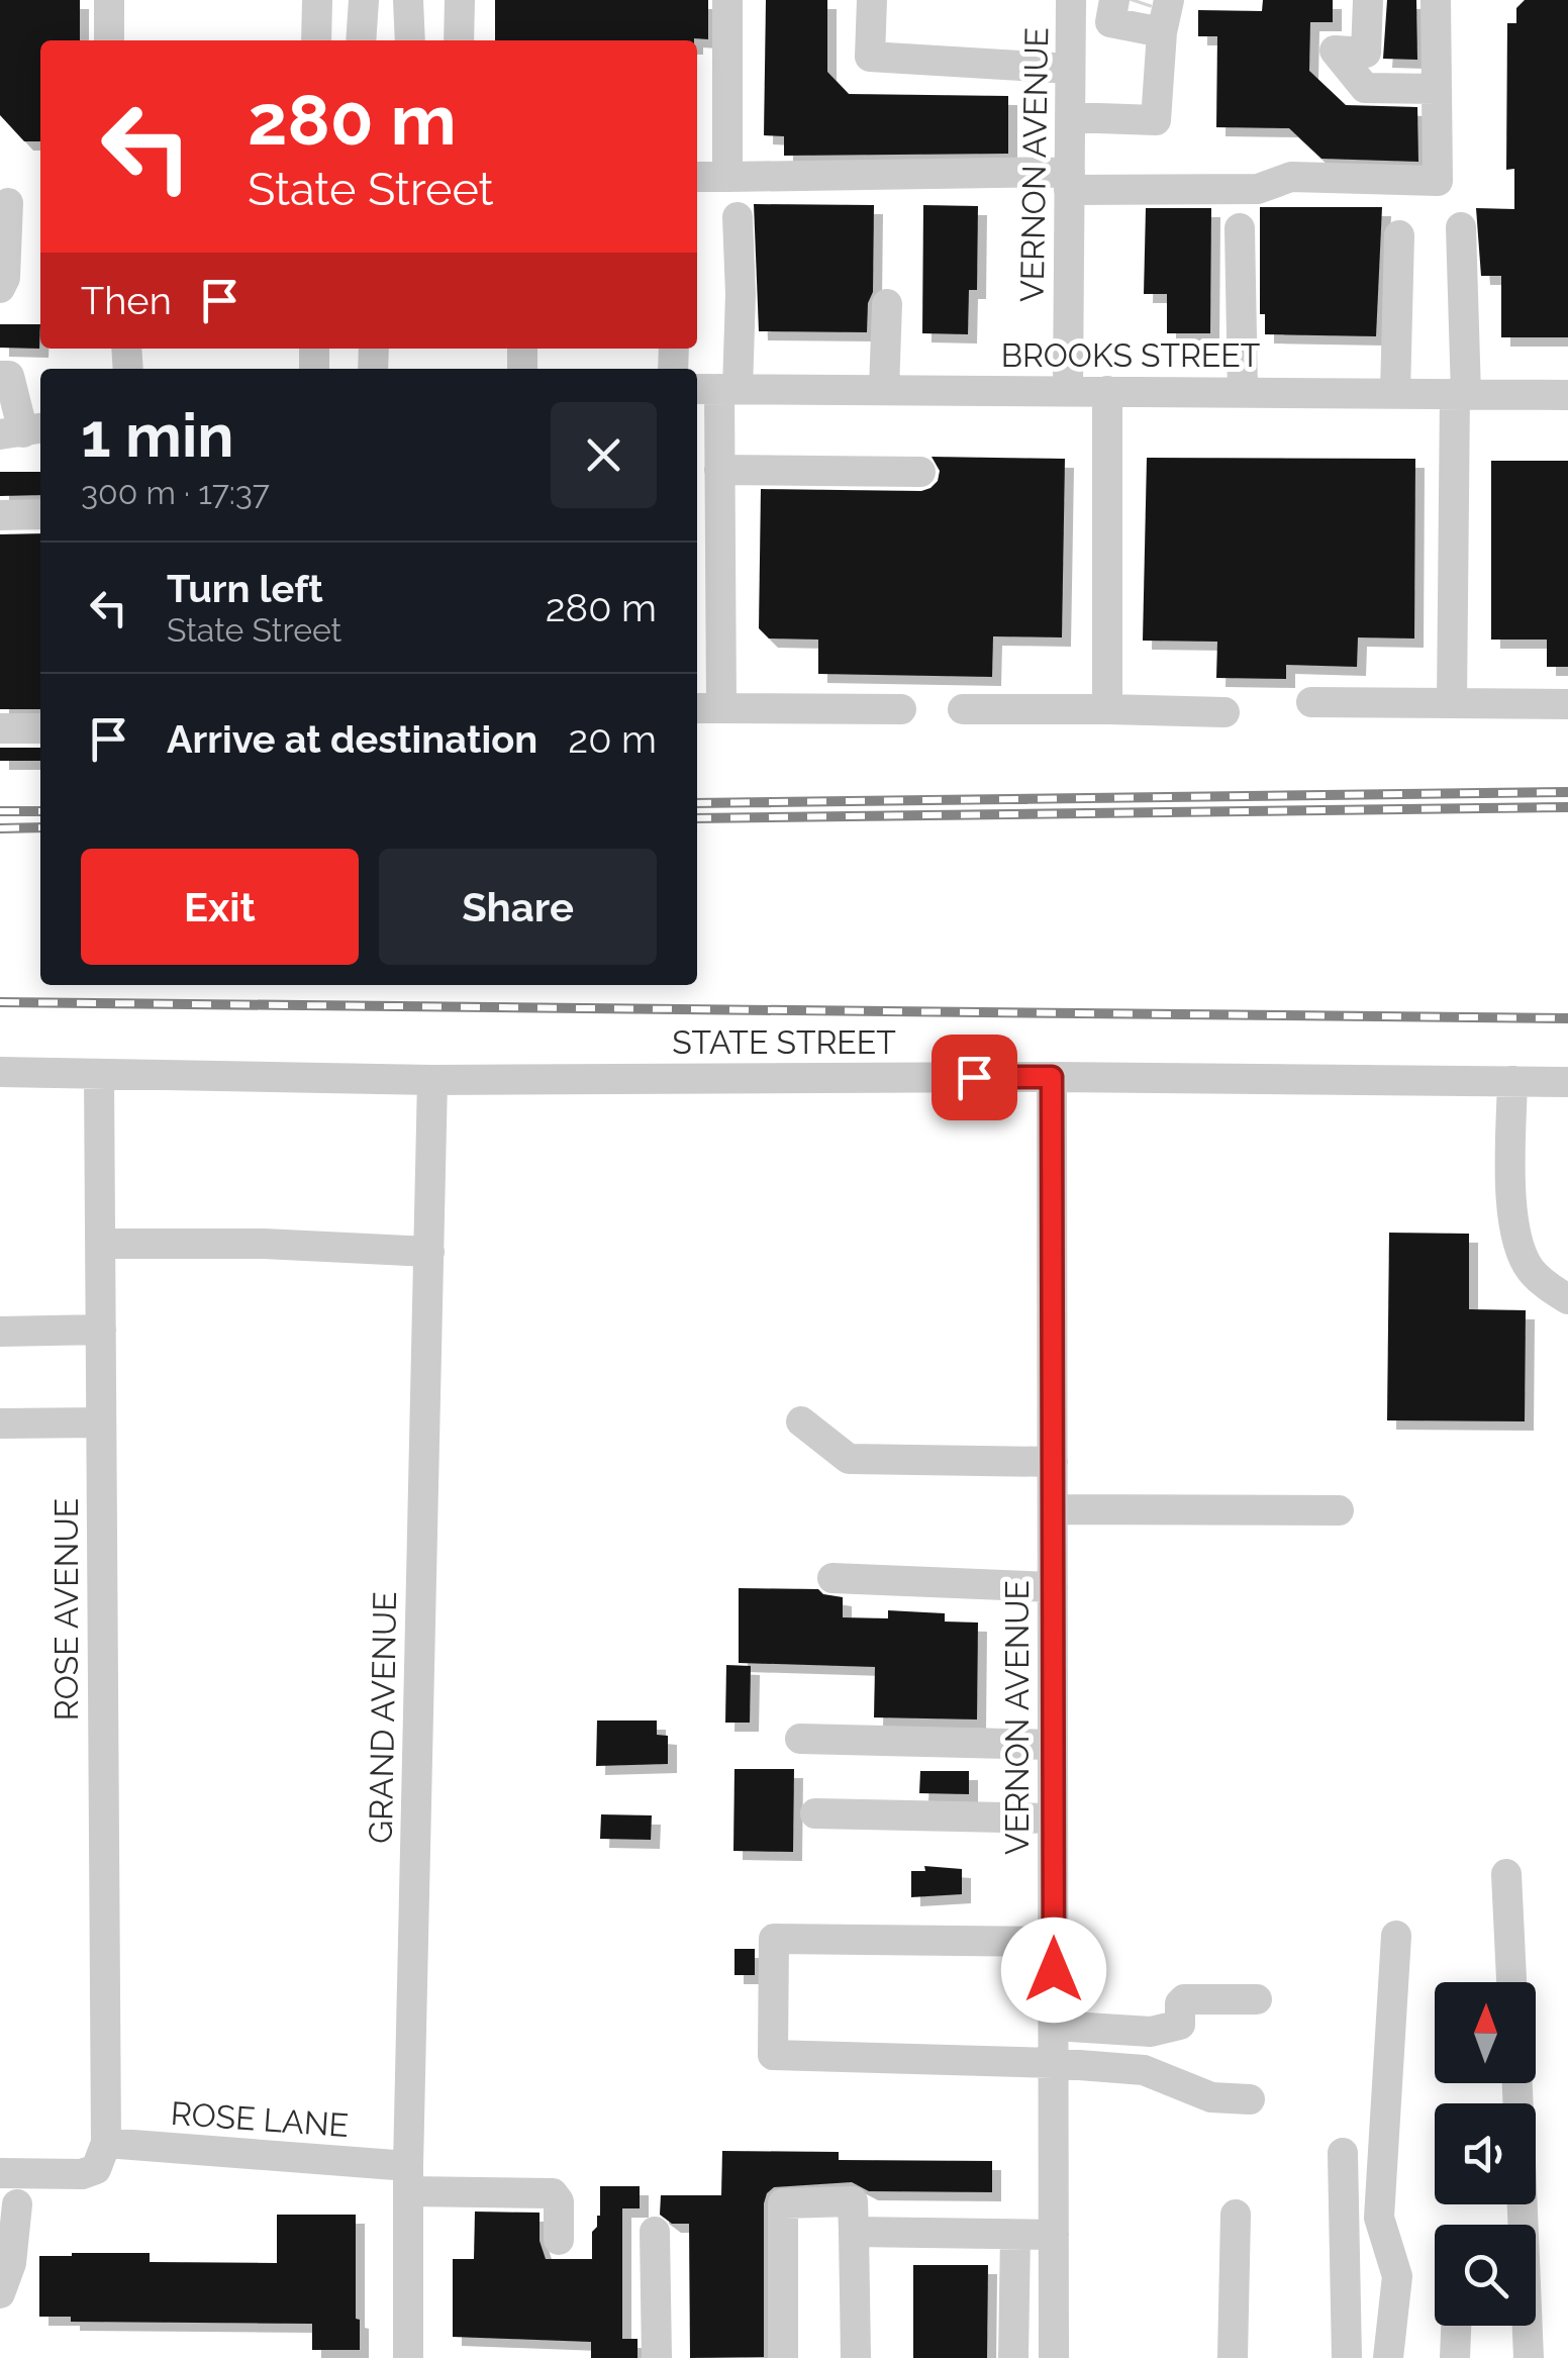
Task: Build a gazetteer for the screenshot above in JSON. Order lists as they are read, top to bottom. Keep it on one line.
{"streets":{"street":["VERNON AVENUE","BROOKS STREET","STATE STREET","ROSE AVENUE","GRAND AVENUE","ROSE LANE"]},"crossings":[["VERNON AVENUE","BROOKS STREET"],["VERNON AVENUE","STATE STREET"],["STATE STREET","ROSE AVENUE"],["STATE STREET","GRAND AVENUE"],["ROSE AVENUE","ROSE LANE"],["GRAND AVENUE","ROSE LANE"]],"north":"top","page":{"turn":["280 m","State Street"],"then":"Then","heading":["1 min","300 m · 17:37"],"list":[{"name":"Turn left","note":"State Street","value":"280 m"},{"name":"Arrive at destination","value":"20 m"}],"buttons":["Exit","Share"]}}
